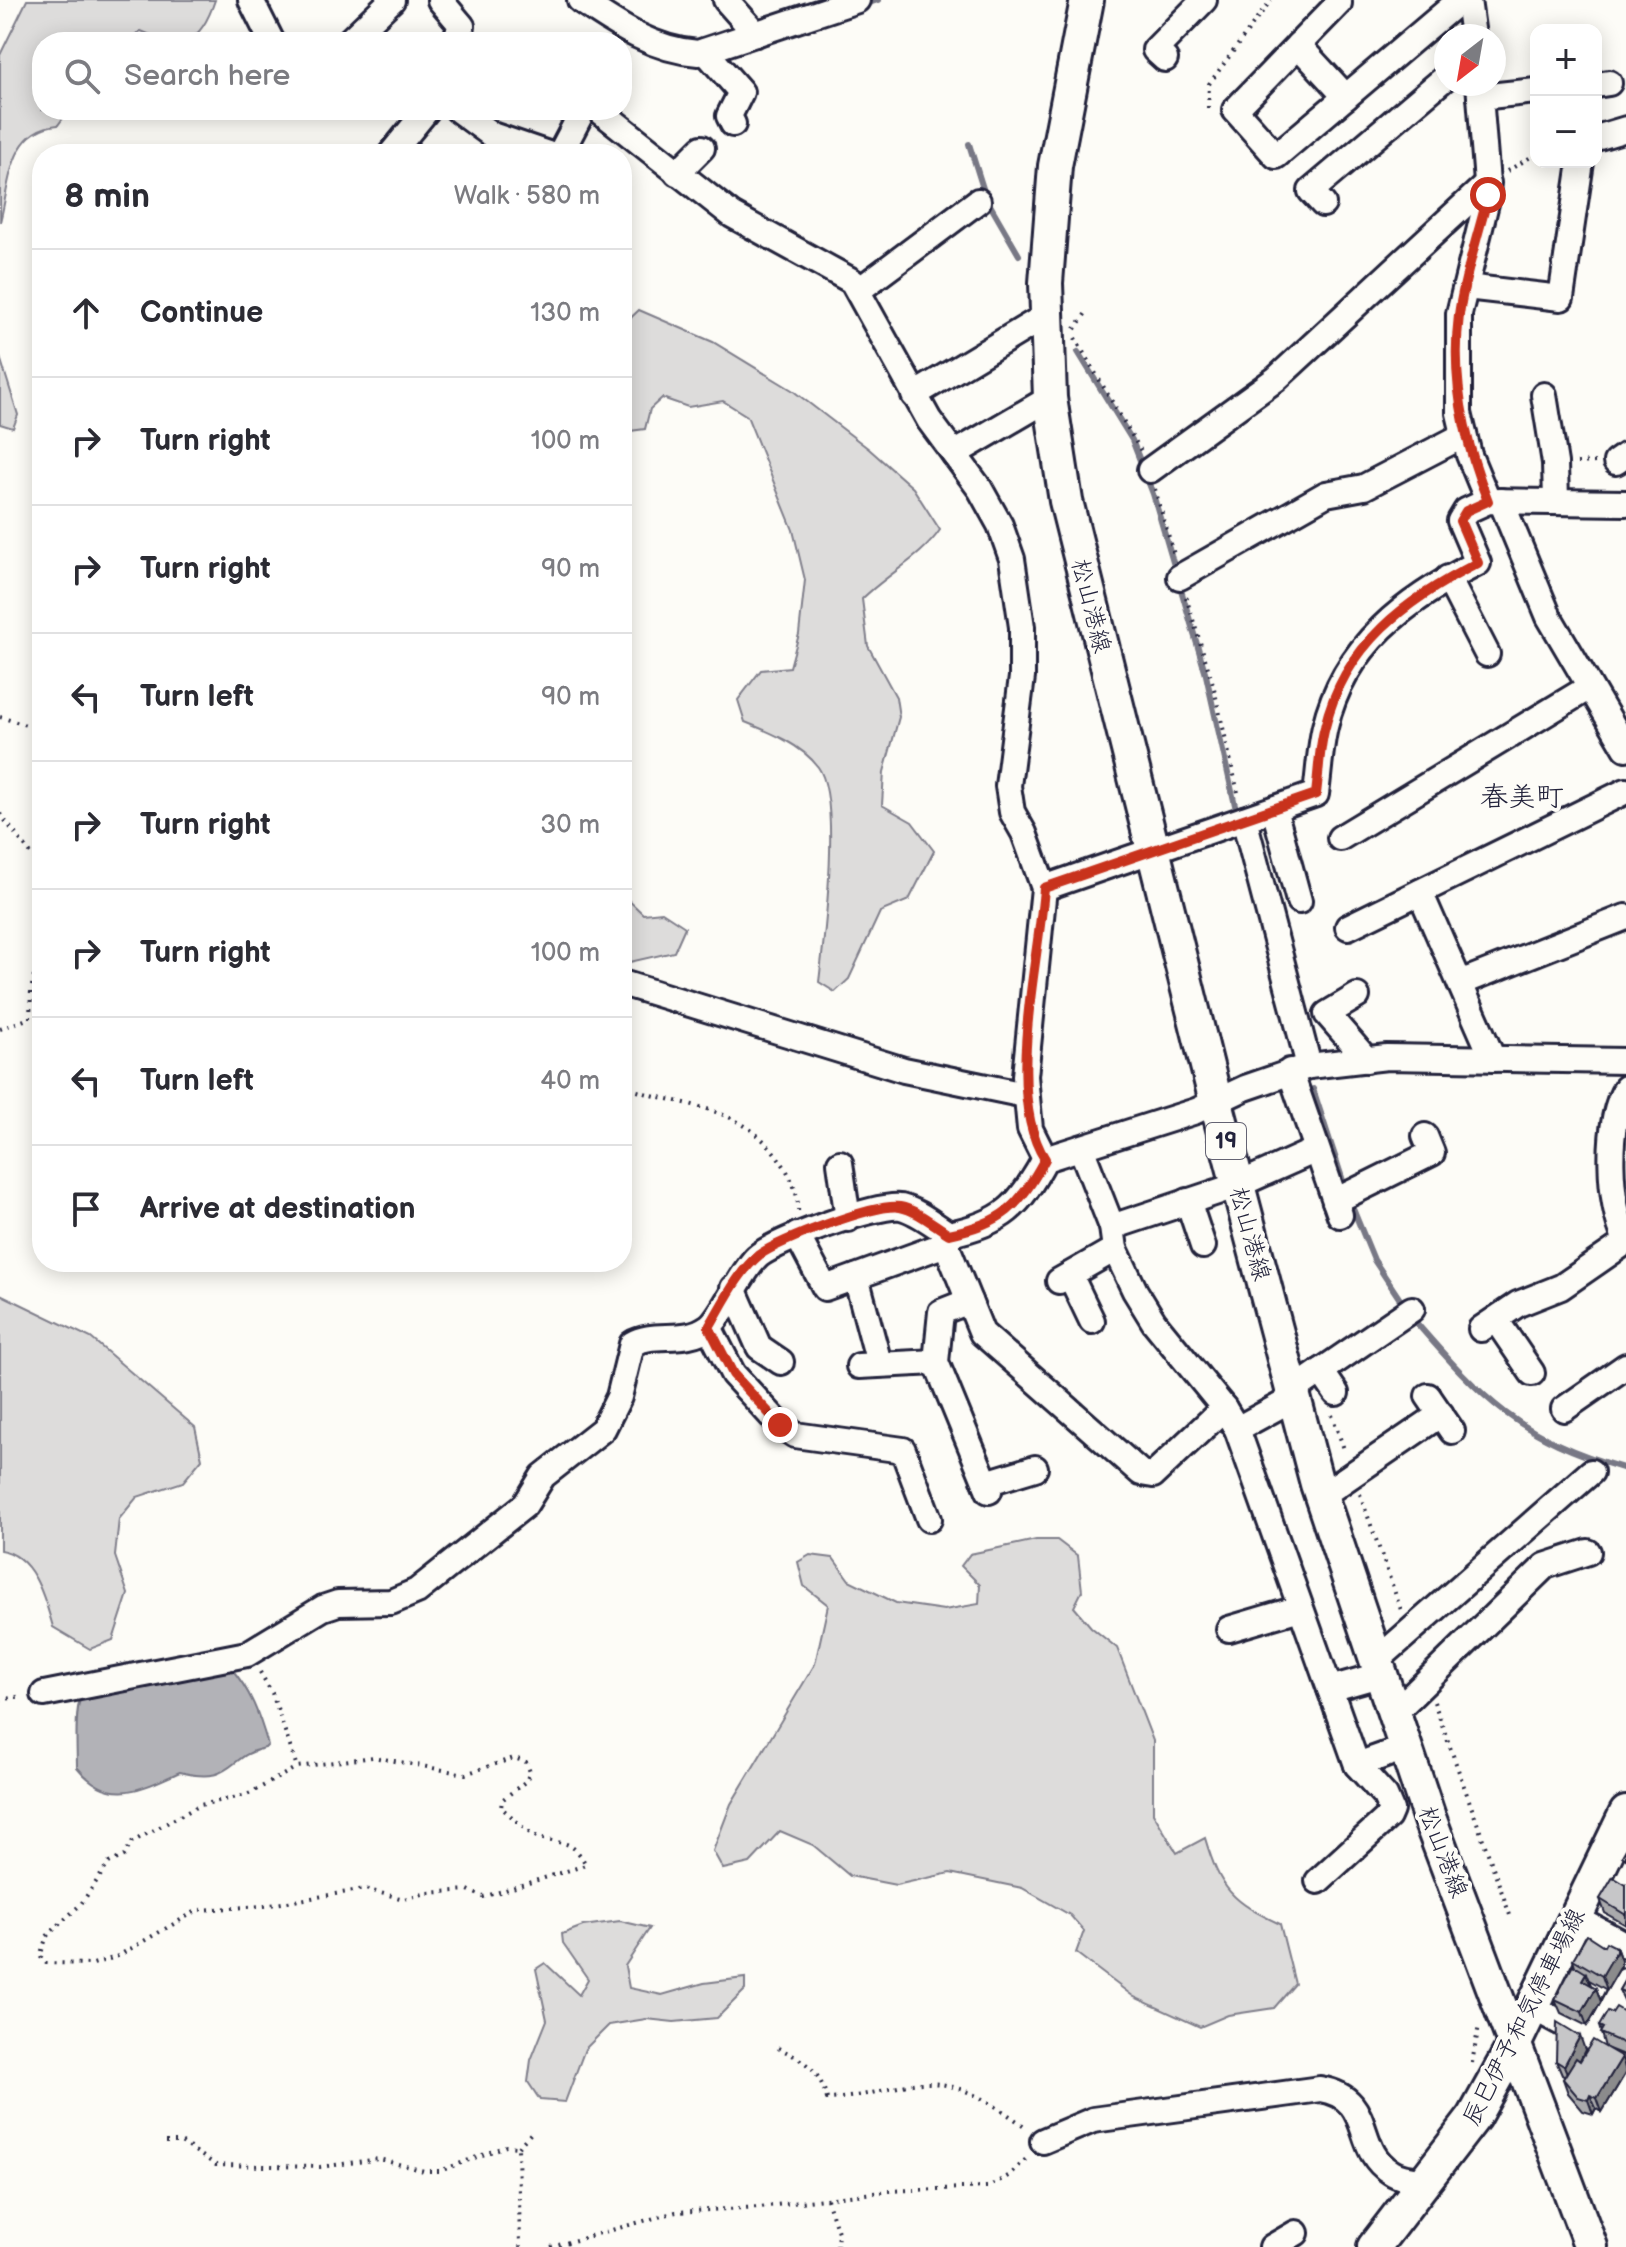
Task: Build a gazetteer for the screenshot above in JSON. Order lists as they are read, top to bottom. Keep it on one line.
{"streets":{"main road":["松山港線","19","辰巳伊予和気停車場線"]},"crossings":[["松山港線","辰巳伊予和気停車場線"]],"districts":["春美町"],"north":"bottom left","page":{"map_buttons":["+","−"],"search":"Search here","heading":["8 min","Walk · 580 m"],"list":[["Continue","130 m"],["Turn right","100 m"],["Turn right","90 m"],["Turn left","90 m"],["Turn right","30 m"],["Turn right","100 m"],["Turn left","40 m"],"Arrive at destination"]}}
